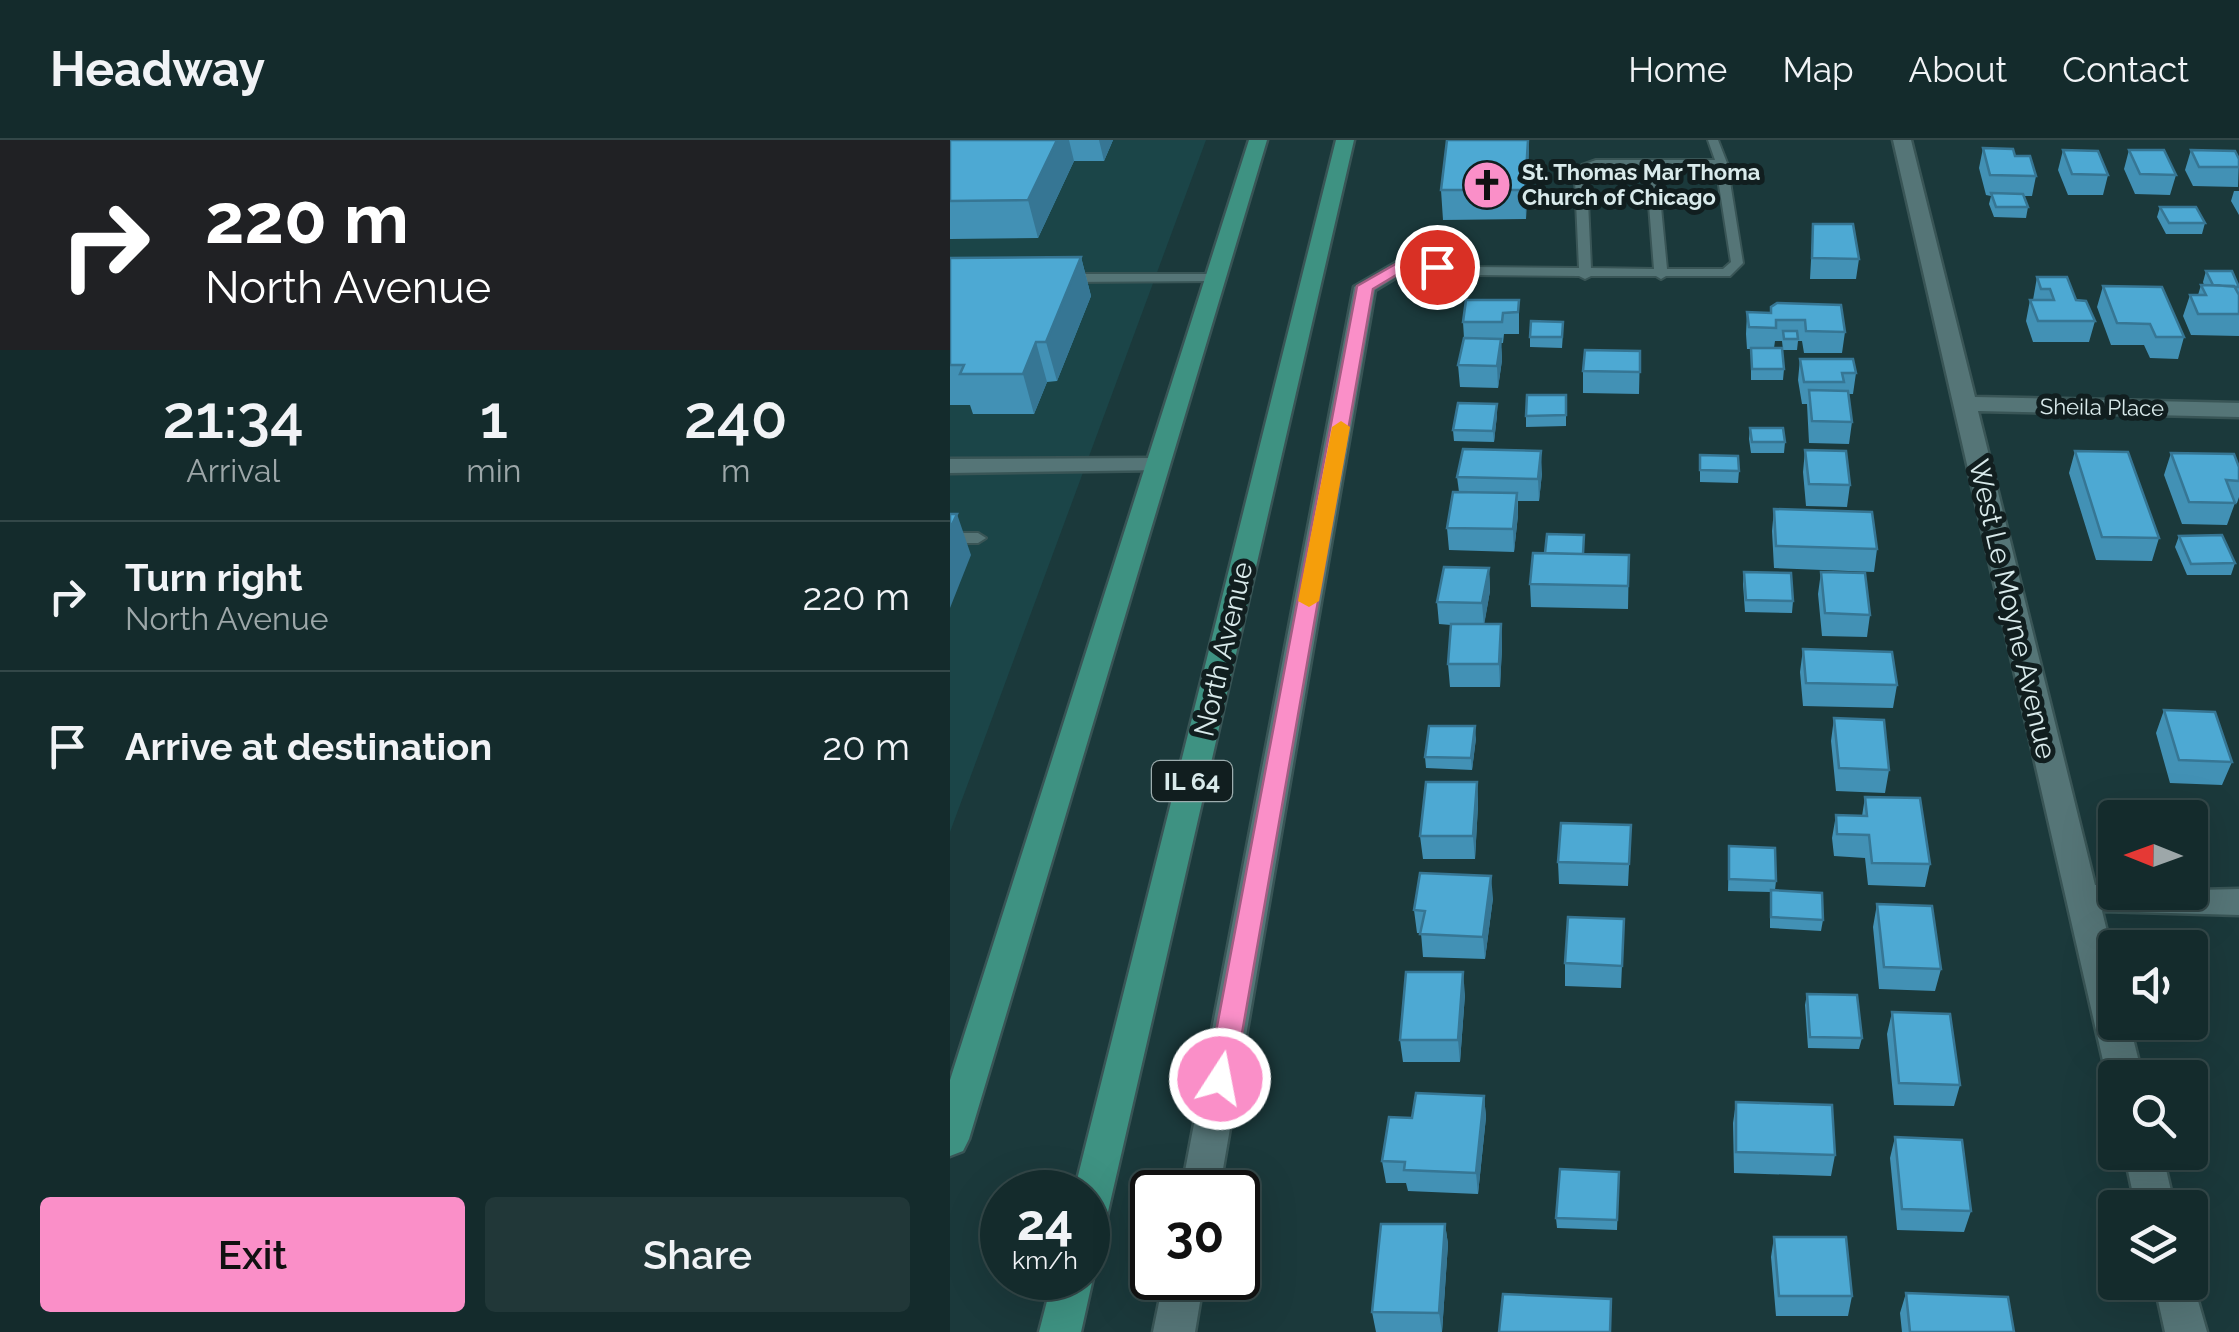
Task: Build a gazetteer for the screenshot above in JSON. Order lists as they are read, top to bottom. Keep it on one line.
{"streets":{"main road":["North Avenue","IL 64"],"street":["Sheila Place","West Le Moyne Avenue"]},"crossings":[["Sheila Place","West Le Moyne Avenue"]],"places":{"church":["St. Thomas Mar Thoma Church of Chicago"]},"north":"left","page":{"header":"Headway","nav":["Home","Map","About","Contact"],"turn":["220 m","North Avenue"],"eta":["21:34","Arrival","1","min","240","m"],"list":[{"name":"Turn right","note":"North Avenue","value":"220 m"},{"name":"Arrive at destination","value":"20 m"}],"speed":"24 km/h","limit":"30","buttons":["Exit","Share"]}}
